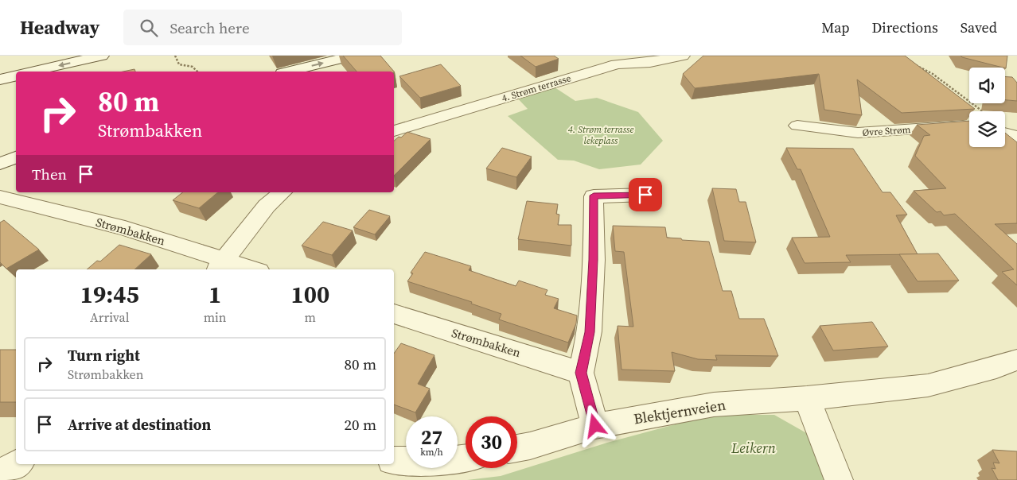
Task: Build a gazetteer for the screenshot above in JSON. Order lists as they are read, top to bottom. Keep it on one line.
{"streets":{"street":["4. Strøm terrasse","Øvre Strøm","Strømbakken","Blektjernveien"]},"parks":["4. Strøm terrasse lekeplass","Leikern"],"page":{"header":"Headway","search":"Search here","nav":["Map","Directions","Saved"],"turn":["80 m","Strømbakken"],"then":"Then","eta":["19:45","Arrival","1","min","100","m"],"list":[{"name":"Turn right","note":"Strømbakken","value":"80 m"},{"name":"Arrive at destination","value":"20 m"}],"speed":"27 km/h","limit":"30"}}
